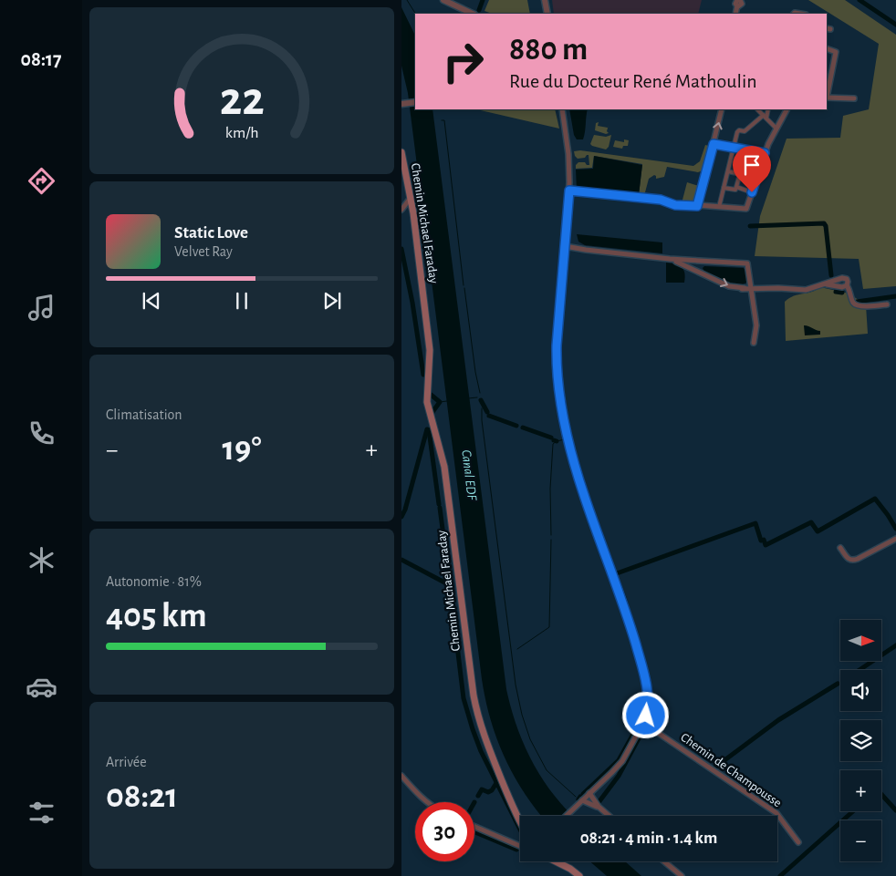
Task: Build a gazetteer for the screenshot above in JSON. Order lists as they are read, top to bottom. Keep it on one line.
{"streets":{"main road":["Chemin Michael Faraday"],"street":["Chemin de Champousse"]},"water":["Canal EDF"],"north":"right","page":{"tabs":"08:17","turn":["880 m","Rue du Docteur René Mathoulin"],"song":["Static Love","Velvet Ray"],"tile":["Climatisation",["Autonomie · 81%","405 km"],["Arrivée","08:21"]],"heat":["−","19°","+"],"map_buttons":["+","−"],"limit":"30","trip":"08:21 · 4 min · 1.4 km","gauge":["22","km/h"]}}
